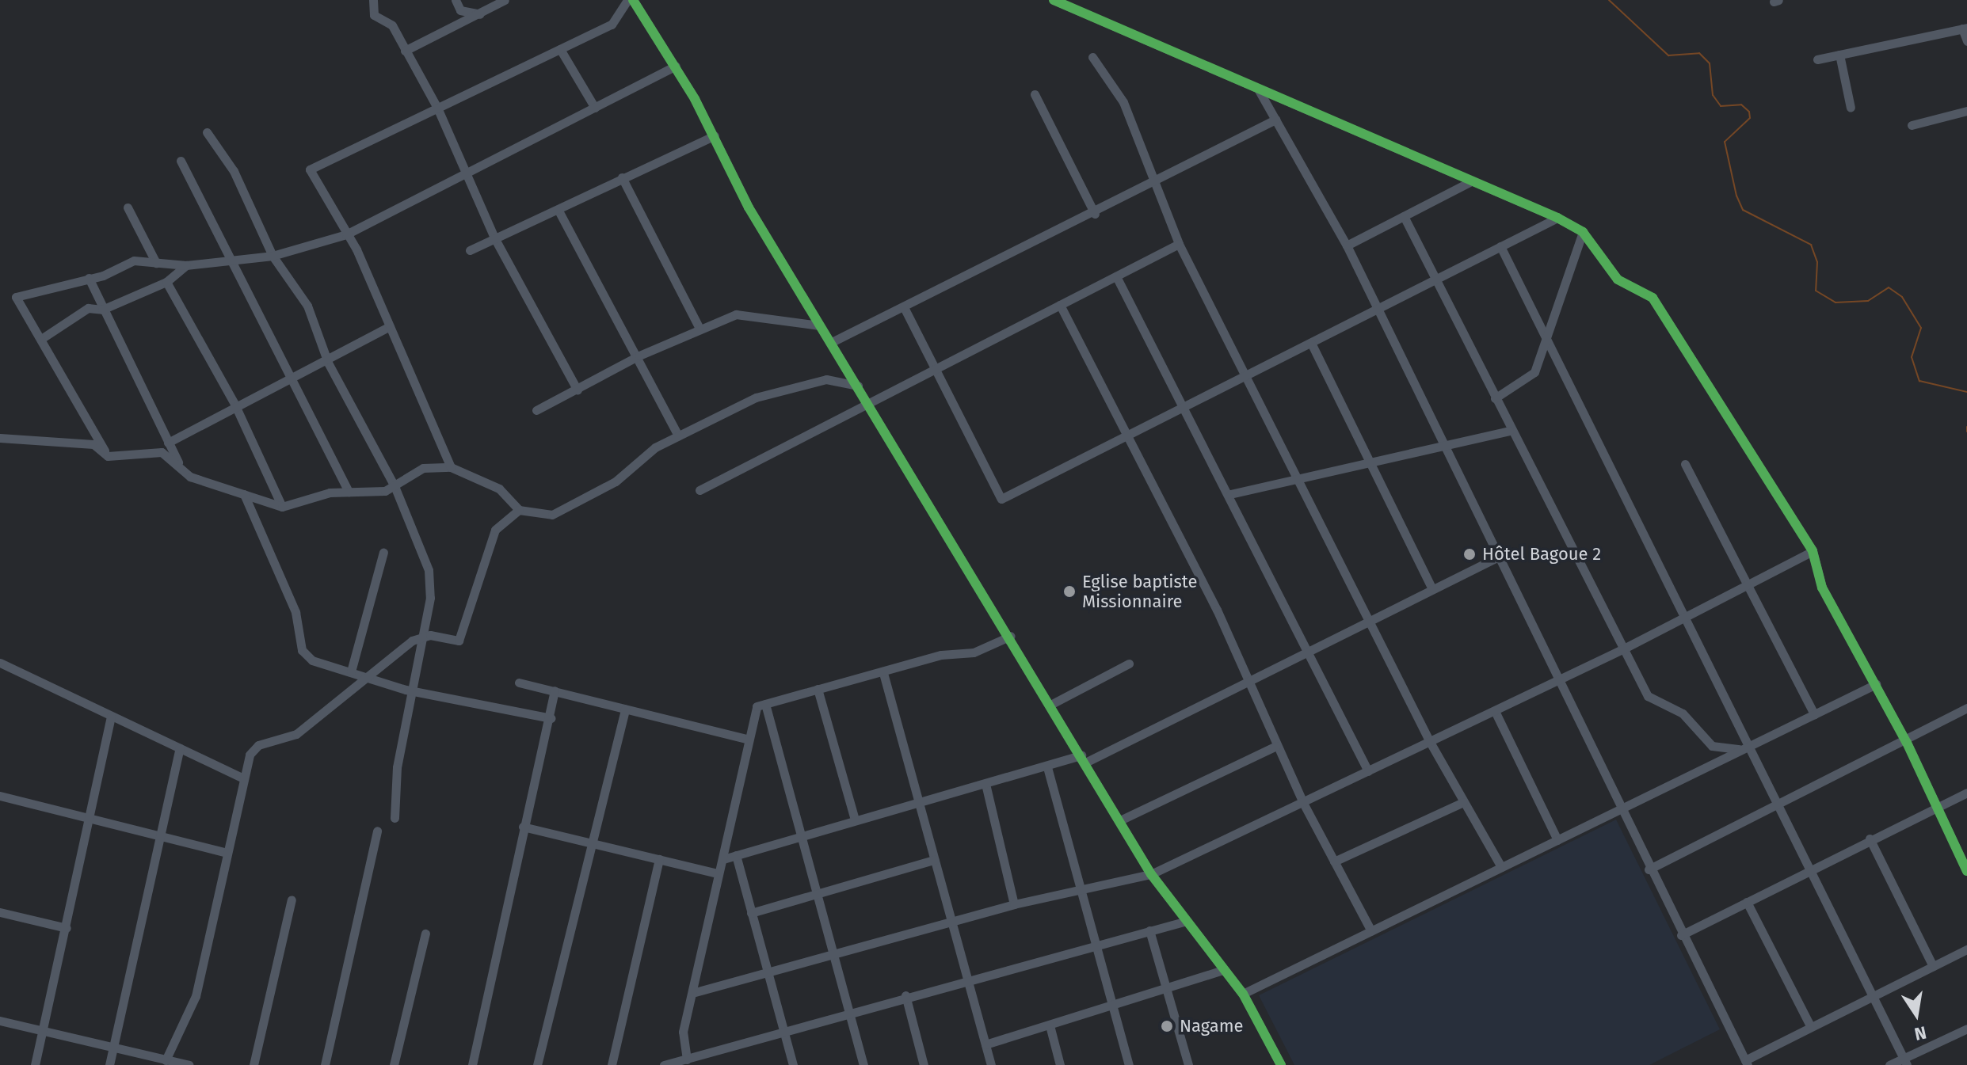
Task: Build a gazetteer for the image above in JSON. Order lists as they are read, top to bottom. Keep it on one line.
{"places":["Hôtel Bagoue 2","Eglise baptiste Missionnaire","Nagame"],"north":"bottom"}
